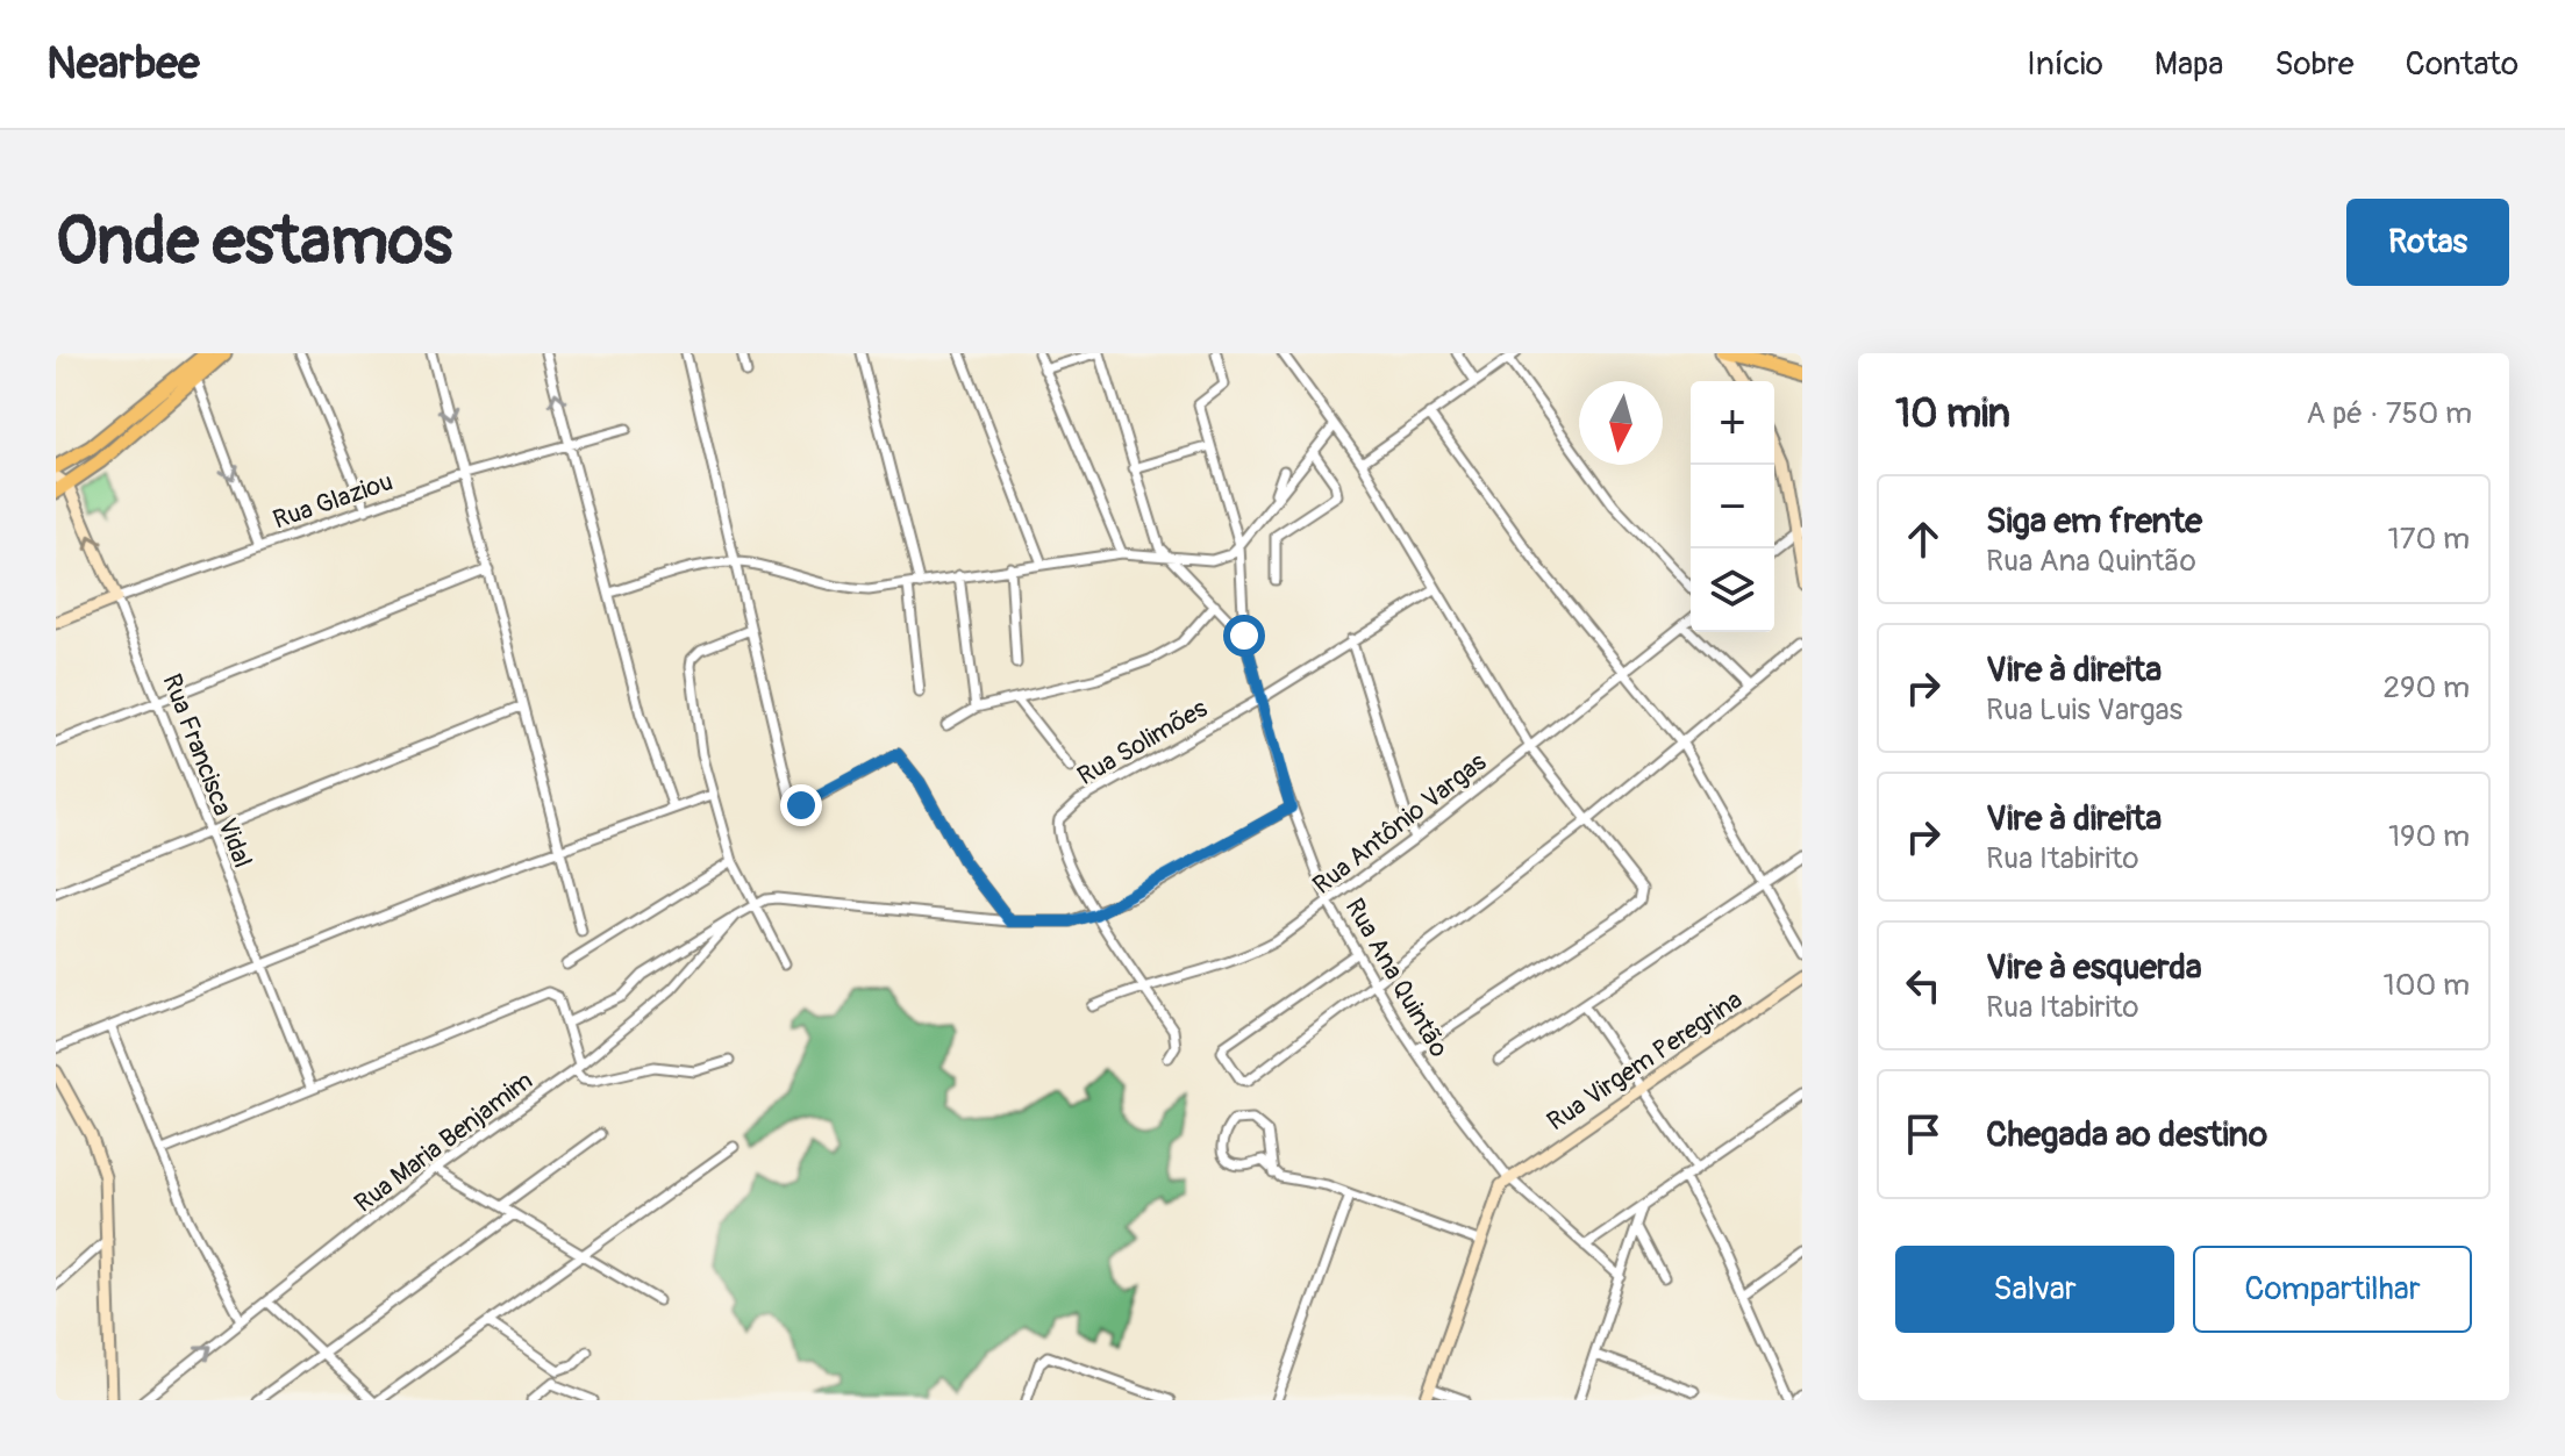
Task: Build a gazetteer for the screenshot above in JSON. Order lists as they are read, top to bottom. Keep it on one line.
{"streets":{"main road":["Rua Glaziou","Rua Francisca Vidal","Rua Virgem Peregrina"],"street":["Rua Solimões","Rua Antônio Vargas","Rua Ana Quintão","Rua Maria Benjamim"]},"crossings":[["Rua Glaziou","Rua Francisca Vidal"],["Rua Solimões","Rua Antônio Vargas"],["Rua Solimões","Rua Ana Quintão"],["Rua Antônio Vargas","Rua Ana Quintão"],["Rua Ana Quintão","Rua Virgem Peregrina"]],"north":"bottom","page":{"header":"Nearbee","nav":["Início","Mapa","Sobre","Contato"],"buttons":["Rotas",["Salvar","Compartilhar"]],"title":"Onde estamos","heading":["10 min","A pé · 750 m"],"map_buttons":["+","−"],"list":[["Siga em frente","Rua Ana Quintão","170 m"],["Vire à direita","Rua Luis Vargas","290 m"],["Vire à direita","Rua Itabirito","190 m"],["Vire à esquerda","Rua Itabirito","100 m"],"Chegada ao destino"]}}
